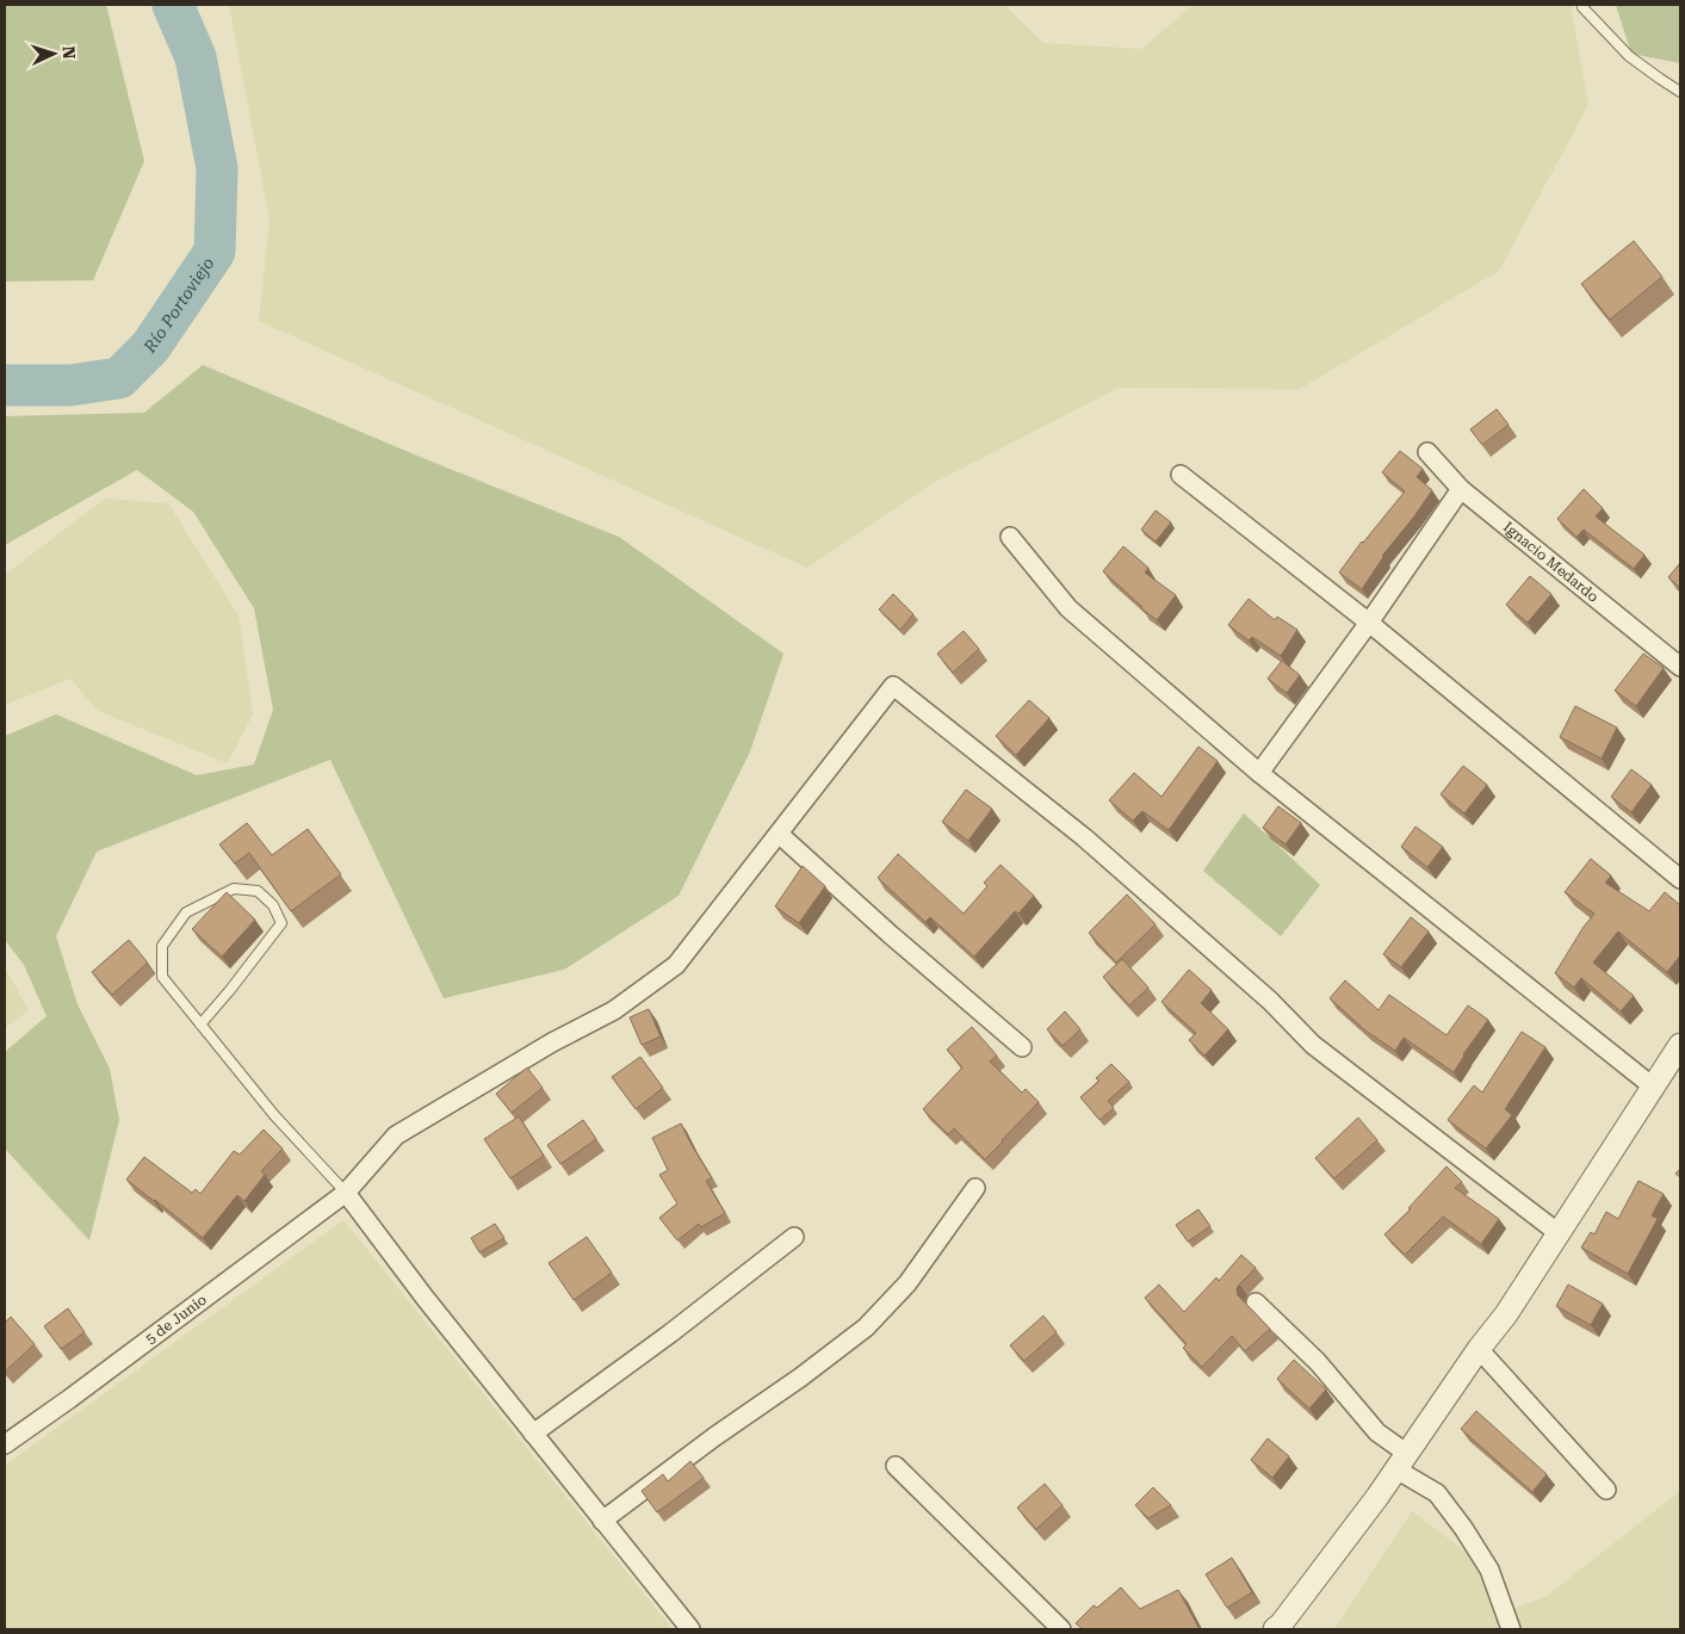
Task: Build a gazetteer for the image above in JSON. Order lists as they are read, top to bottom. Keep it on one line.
{"streets":{"street":["Ignacio Medardo","5 de Junio"]},"water":["Río Portoviejo"],"north":"right"}
